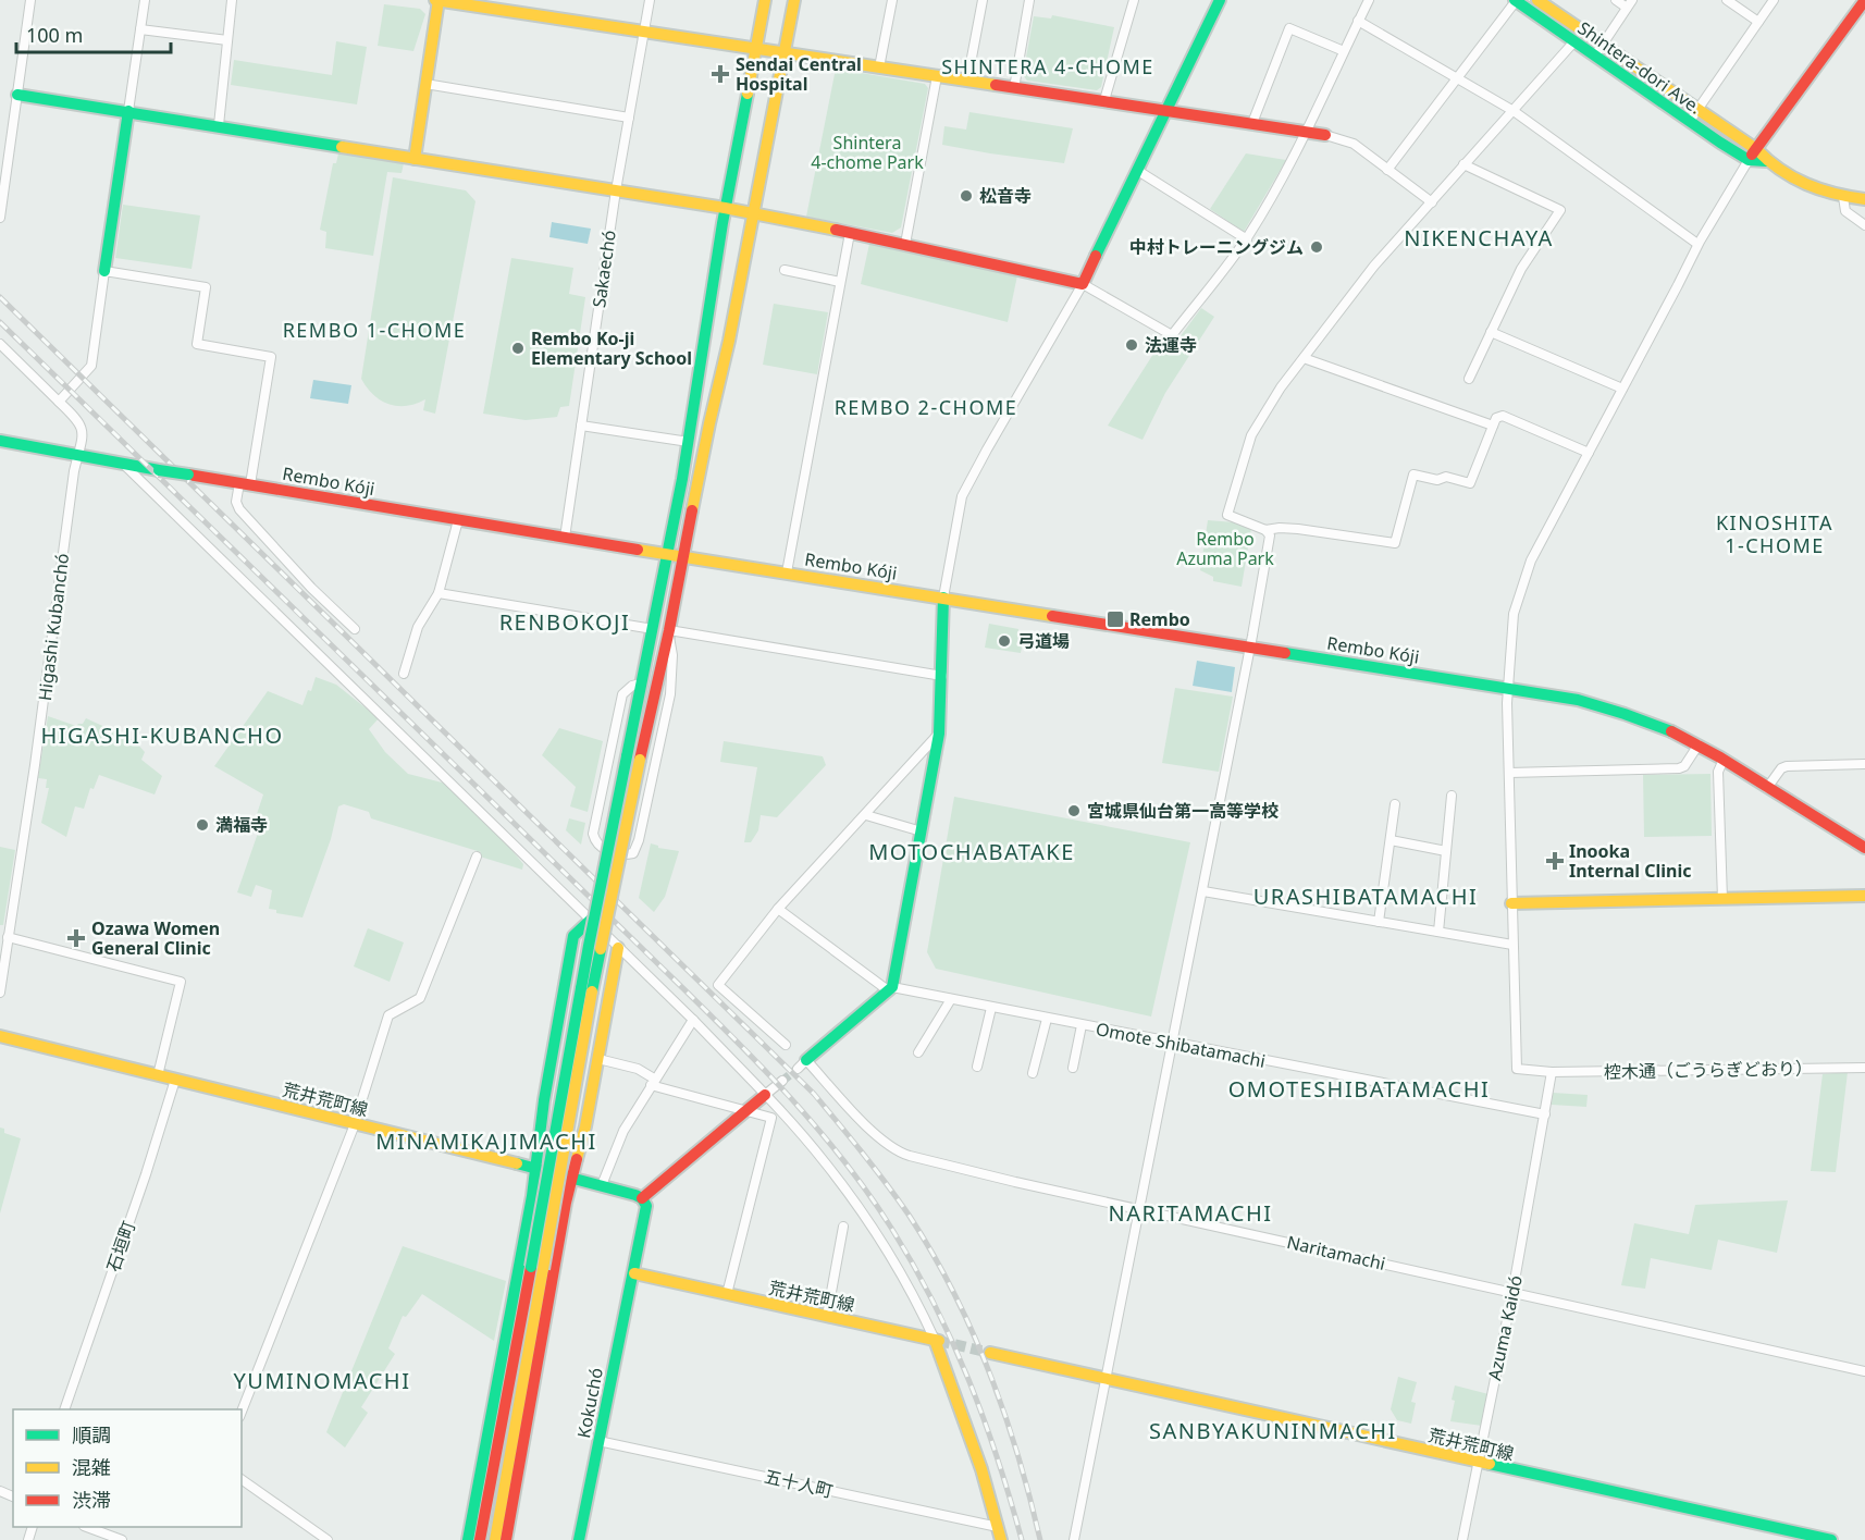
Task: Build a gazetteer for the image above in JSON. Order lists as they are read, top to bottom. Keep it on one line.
{"streets":{"street":["Shintera-dori Ave.","Sakaechó","Rembo Kóji","Higashi Kubanchó","Omote Shibatamachi","椌木通（ごうらぎどおり）","荒井荒町線","石垣町","Naritamachi","Azuma Kaidó","Kokuchó","五十人町"]},"crossings":[["Sakaechó","Rembo Kóji"],["Omote Shibatamachi","Azuma Kaidó"],["椌木通（ごうらぎどおり）","Azuma Kaidó"],["荒井荒町線","石垣町"],["荒井荒町線","Azuma Kaidó"],["荒井荒町線","Kokuchó"],["Naritamachi","Azuma Kaidó"],["Kokuchó","五十人町"]],"districts":["SHINTERA 4-CHOME","NIKENCHAYA","REMBO 1-CHOME","REMBO 2-CHOME","KINOSHITA 1-CHOME","RENBOKOJI","HIGASHI-KUBANCHO","MOTOCHABATAKE","URASHIBATAMACHI","OMOTESHIBATAMACHI","MINAMIKAJIMACHI","NARITAMACHI","YUMINOMACHI","SANBYAKUNINMACHI"],"parks":["Shintera 4-chome Park","Rembo Azuma Park"],"places":{"health":["Sendai Central Hospital","Inooka Internal Clinic","Ozawa Women General Clinic"],"other":["松音寺","中村トレーニングジム","法運寺","Rembo Ko-ji Elementary School","弓道場","宮城県仙台第一高等学校","満福寺"],"transit":["Rembo"]},"legend":["順調","混雑","渋滞"],"scale_bar":"100 m"}
